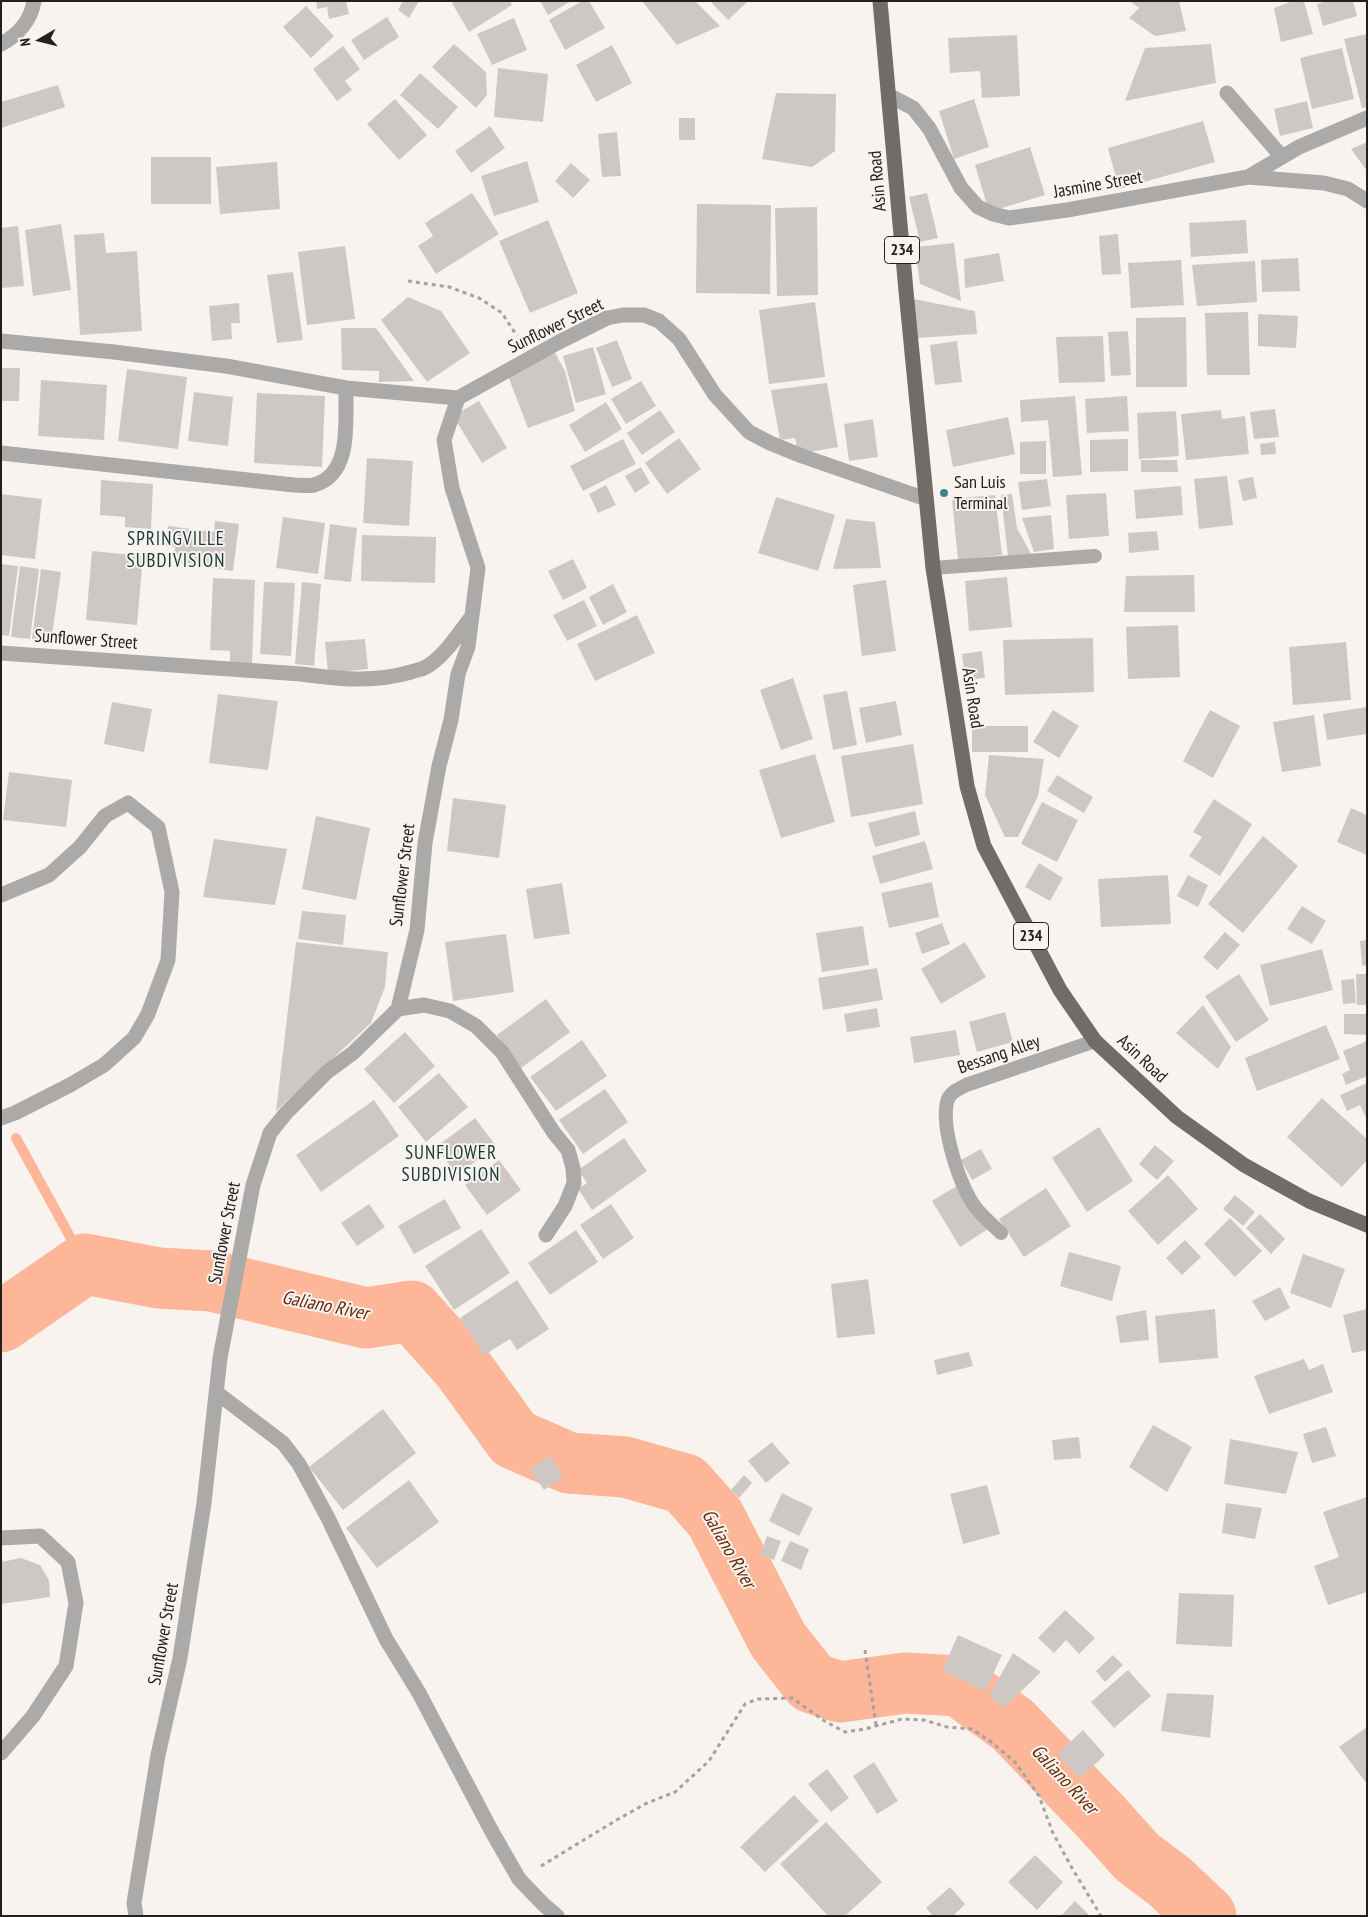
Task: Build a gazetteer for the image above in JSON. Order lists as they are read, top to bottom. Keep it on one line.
{"streets":{"main road":["Asin Road","234"],"street":["Jasmine Street","Sunflower Street"],"lane":["Bessang Alley"]},"crossings":[["Asin Road","Jasmine Street"],["Asin Road","Sunflower Street"],["Asin Road","Bessang Alley"]],"districts":["SPRINGVILLE SUBDIVISION","SUNFLOWER SUBDIVISION"],"water":["Galiano River"],"places":["San Luis Terminal"],"north":"left"}
